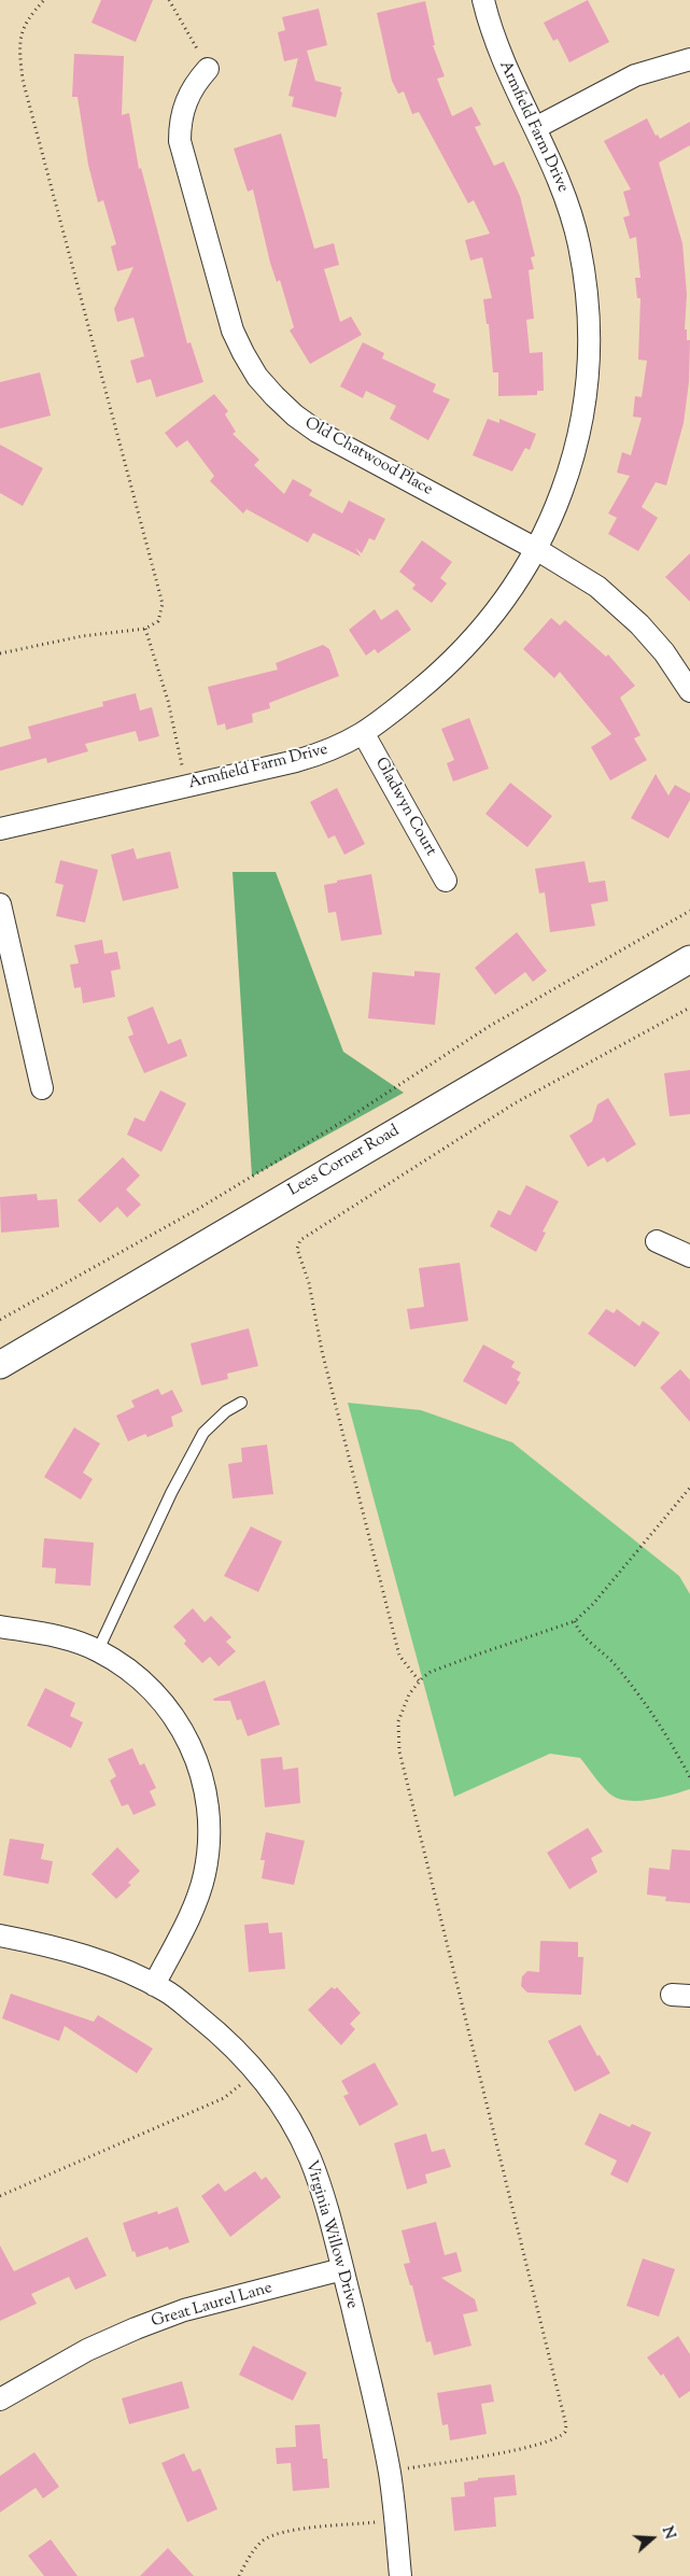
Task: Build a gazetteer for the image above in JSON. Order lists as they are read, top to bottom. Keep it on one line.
{"streets":{"street":["Armfield Farm Drive","Old Chatwood Place","Gladwyn Court","Lees Corner Road","Virginia Willow Drive","Great Laurel Lane"]},"crossings":[["Armfield Farm Drive","Old Chatwood Place"],["Armfield Farm Drive","Gladwyn Court"],["Virginia Willow Drive","Great Laurel Lane"]],"north":"right"}
